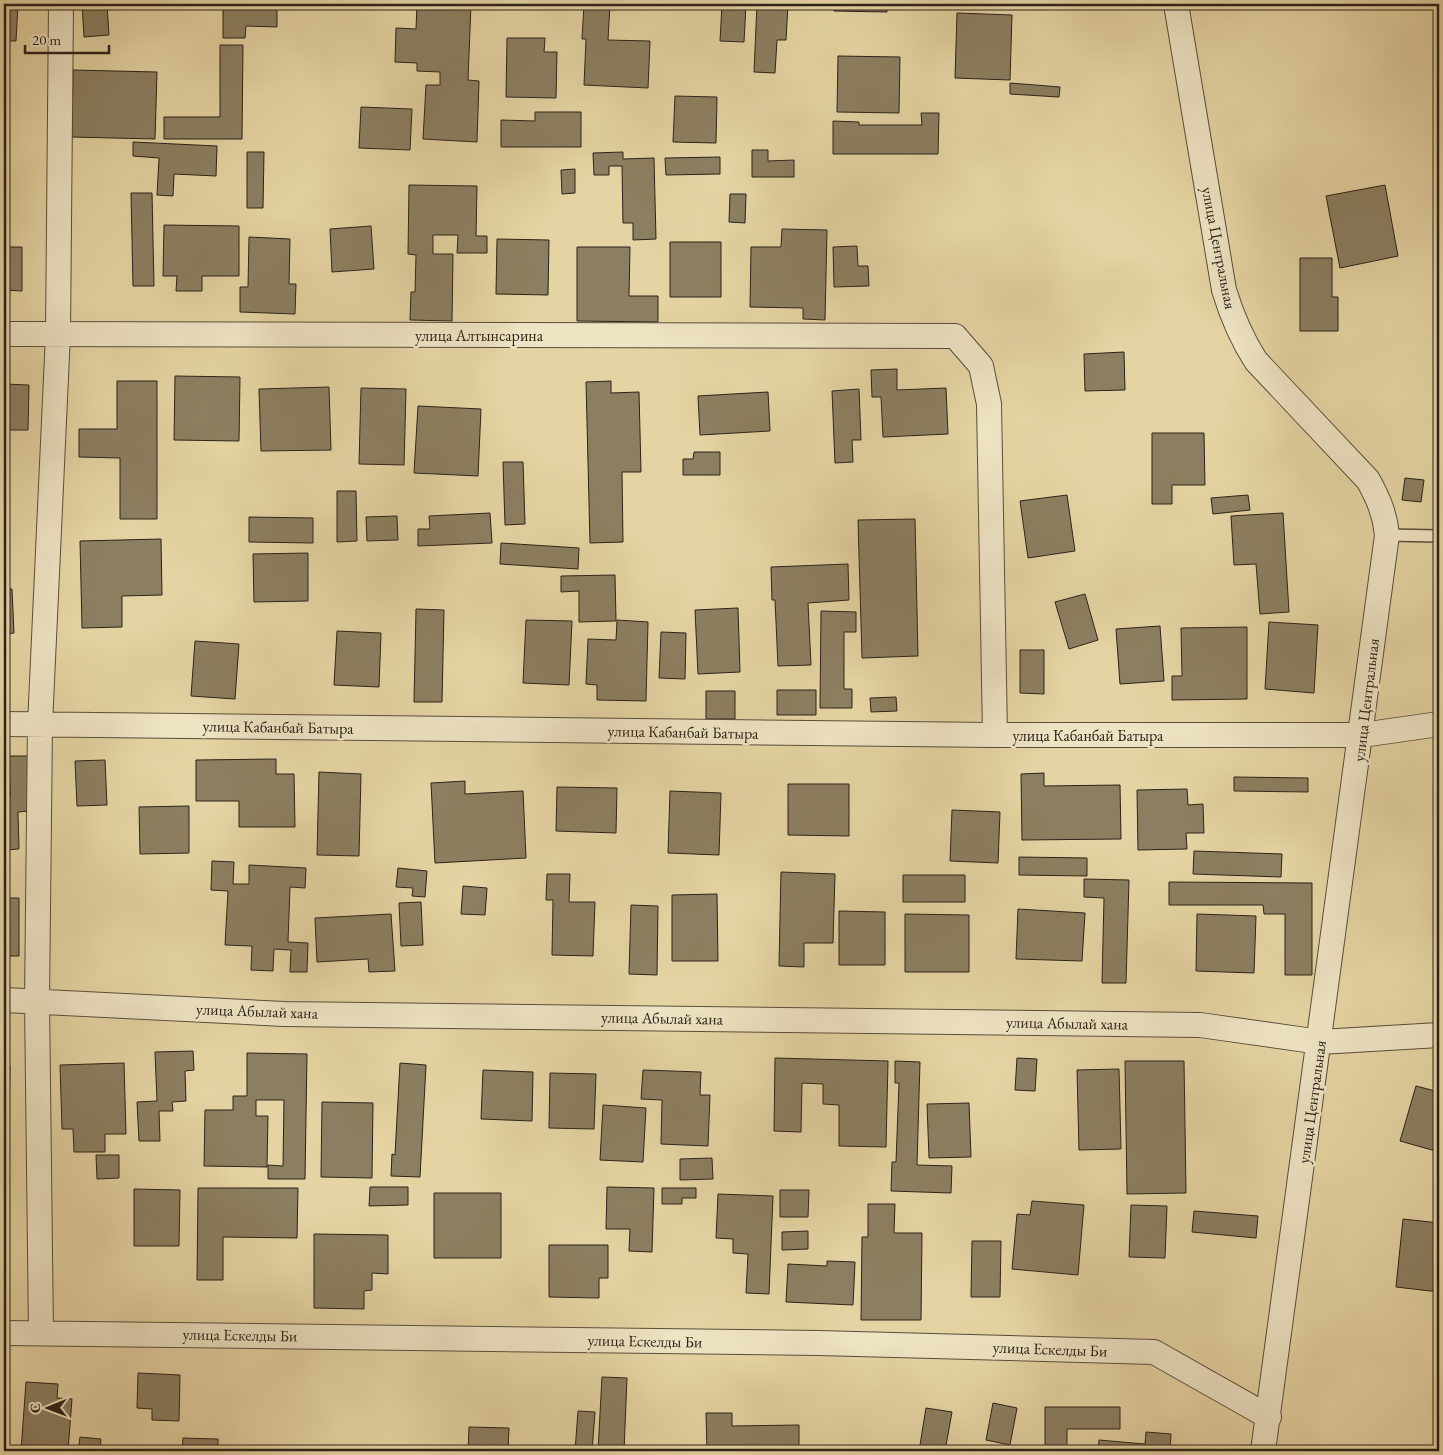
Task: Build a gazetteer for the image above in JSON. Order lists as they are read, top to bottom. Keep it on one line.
{"streets":{"street":["улица Центральная","улица Алтынсарина","улица Кабанбай Батыра","улица Абылай хана","улица Ескелды Би"]},"crossings":[["улица Центральная","улица Кабанбай Батыра"],["улица Центральная","улица Абылай хана"],["улица Центральная","улица Ескелды Би"],["улица Алтынсарина","улица Кабанбай Батыра"]],"scale_bar":"20 m","north":"left"}
